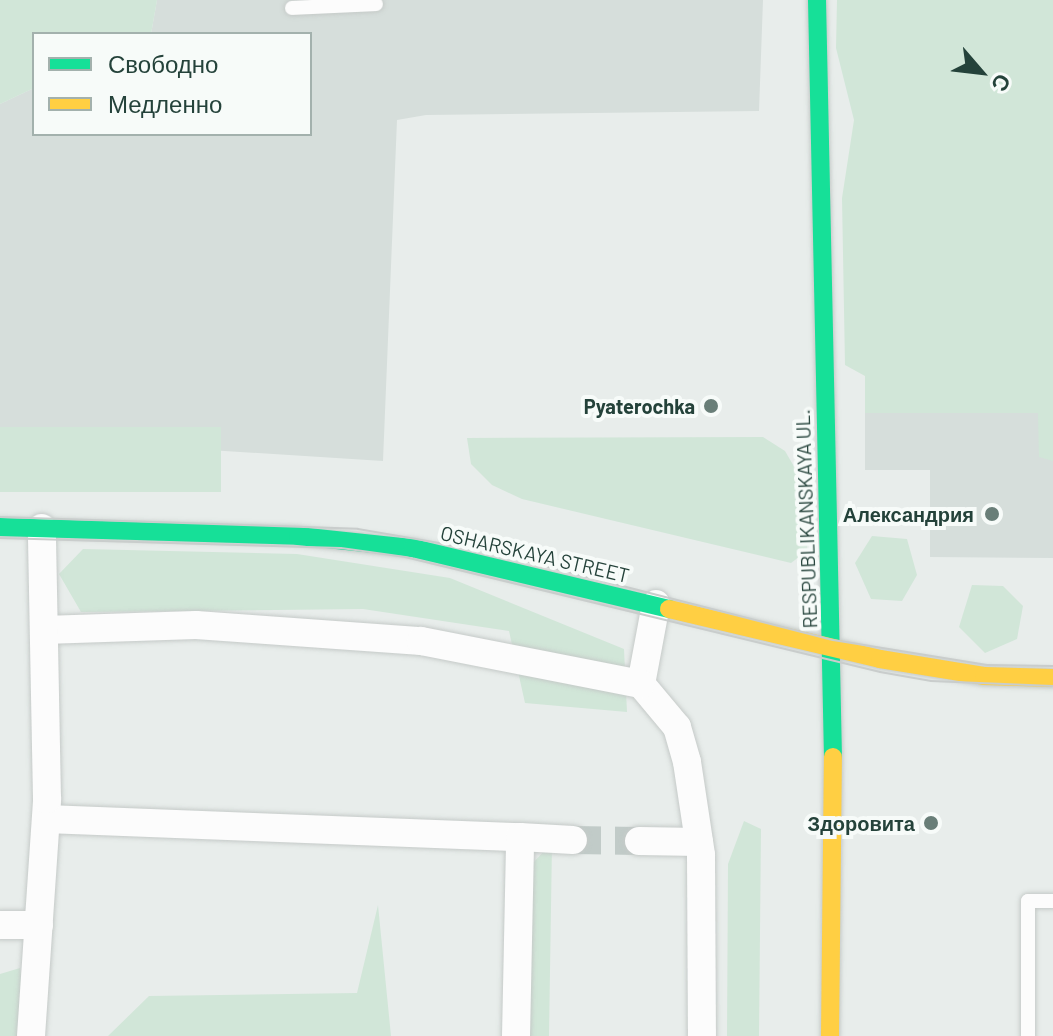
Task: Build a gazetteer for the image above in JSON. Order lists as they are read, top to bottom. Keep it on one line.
{"streets":{"street":["RESPUBLIKANSKAYA UL.","OSHARSKAYA STREET"]},"crossings":[["RESPUBLIKANSKAYA UL.","OSHARSKAYA STREET"]],"places":["Pyaterochka","Александрия","Здоровита"],"legend":["Свободно","Медленно"],"north":"bottom right"}
